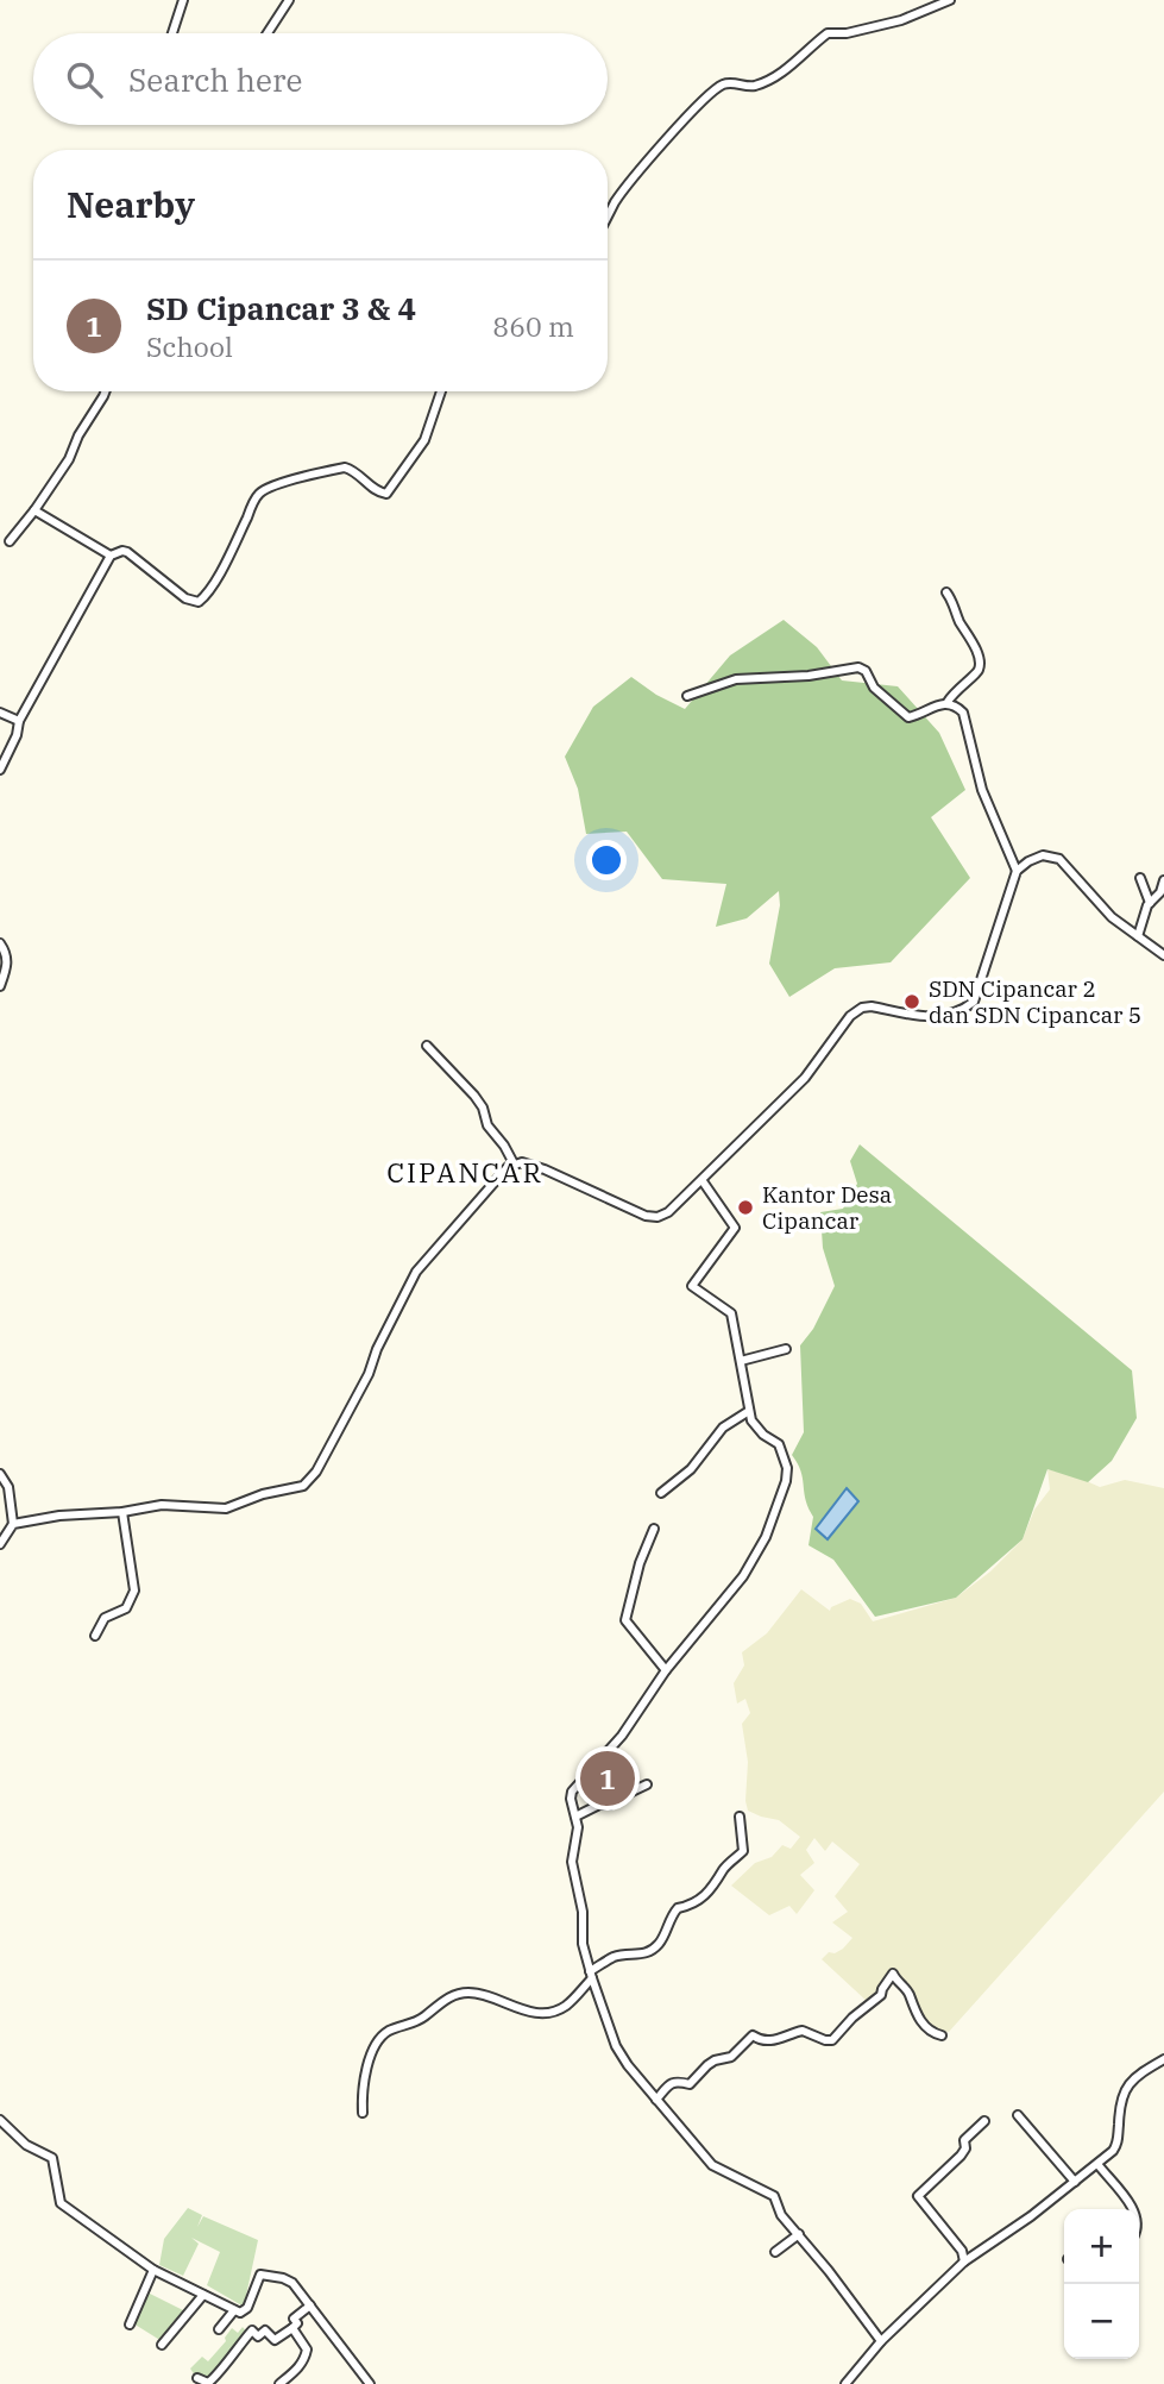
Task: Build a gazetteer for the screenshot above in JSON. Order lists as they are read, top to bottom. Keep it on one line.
{"districts":["CIPANCAR"],"places":["SDN Cipancar 2 dan SDN Cipancar 5","Kantor Desa Cipancar"],"page":{"search":"Search here","heading":"Nearby","list":[{"mark":"1","name":"SD Cipancar 3 & 4","note":"School","value":"860 m"}],"pins":"1","map_buttons":["+","−"]}}
